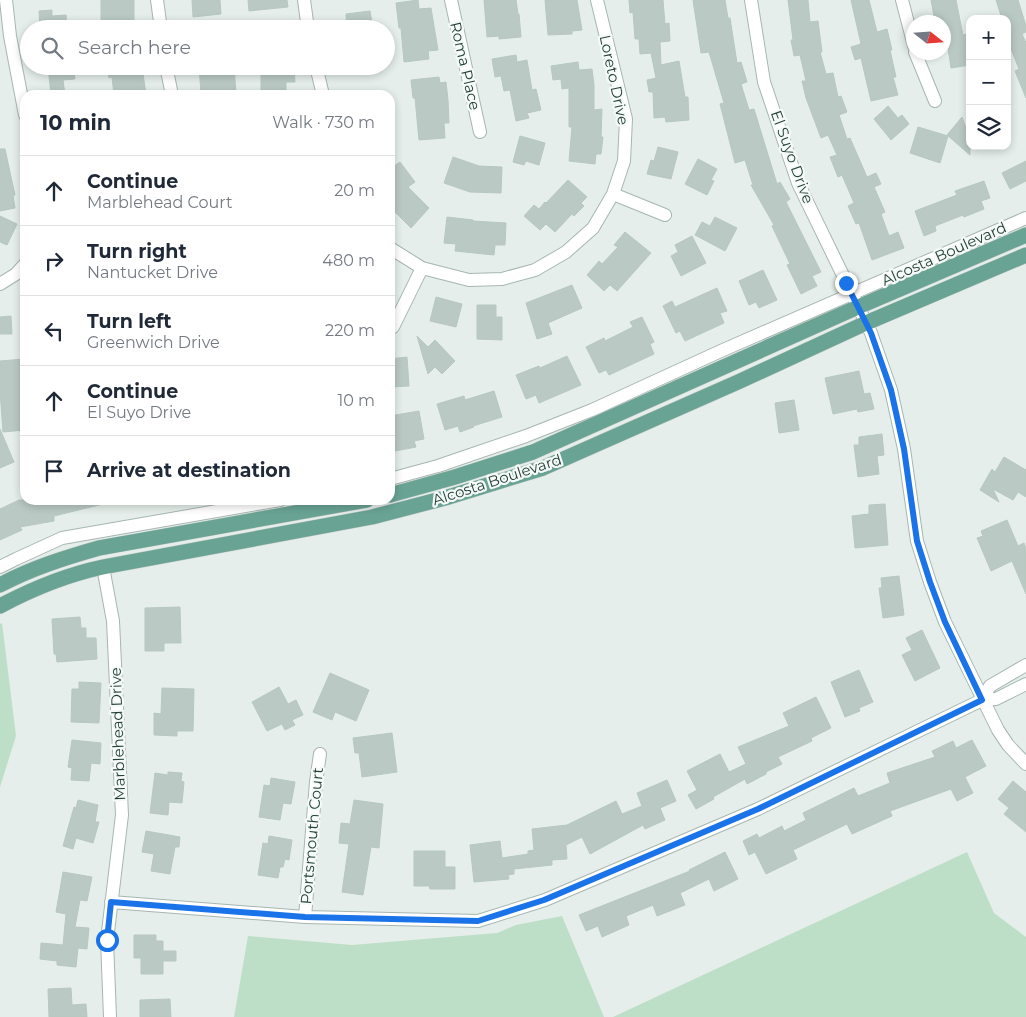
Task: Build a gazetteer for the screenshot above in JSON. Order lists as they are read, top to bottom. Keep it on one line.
{"streets":{"main road":["Alcosta Boulevard"],"street":["Roma Place","Loreto Drive","El Suyo Drive","Marblehead Drive","Portsmouth Court"]},"crossings":[["El Suyo Drive","Alcosta Boulevard"],["Alcosta Boulevard","Marblehead Drive"]],"north":"right","page":{"map_buttons":["+","−"],"search":"Search here","heading":["10 min","Walk · 730 m"],"list":[["Continue","Marblehead Court","20 m"],["Turn right","Nantucket Drive","480 m"],["Turn left","Greenwich Drive","220 m"],["Continue","El Suyo Drive","10 m"],"Arrive at destination"]}}
